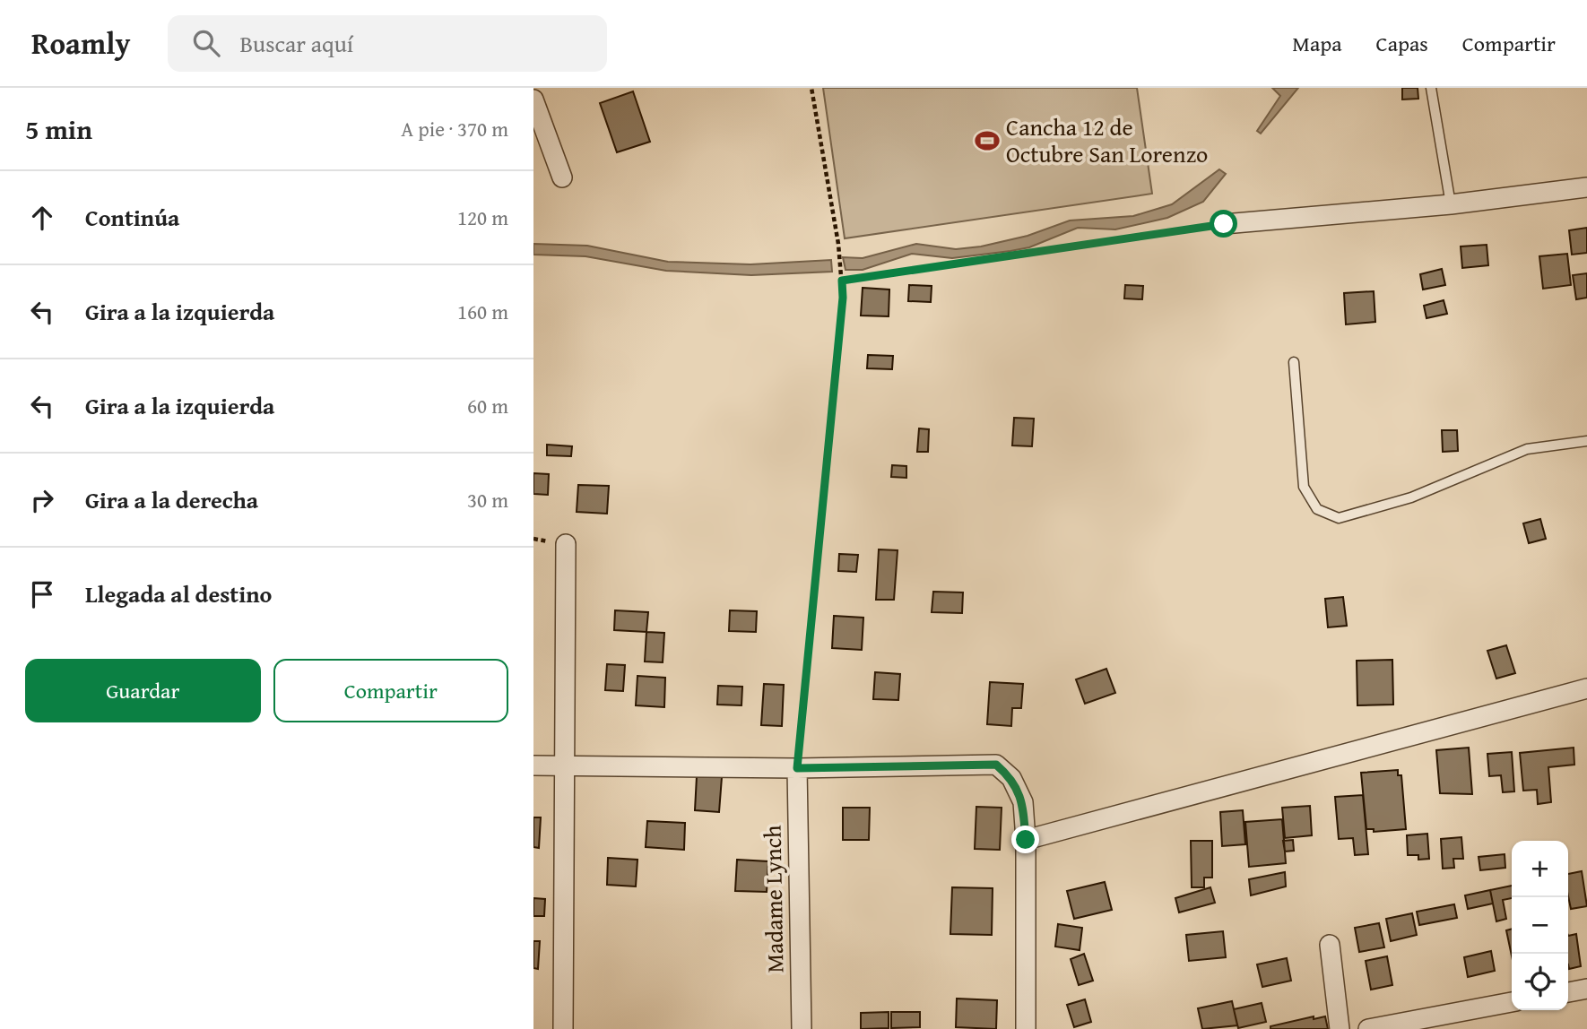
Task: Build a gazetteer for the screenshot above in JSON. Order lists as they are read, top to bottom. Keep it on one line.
{"streets":{"street":["Madame Lynch"]},"places":{"sports":["Cancha 12 de Octubre San Lorenzo"]},"page":{"header":"Roamly","search":"Buscar aquí","nav":["Mapa","Capas","Compartir"],"heading":["5 min","A pie · 370 m"],"list":[["Continúa","120 m"],["Gira a la izquierda","160 m"],["Gira a la izquierda","60 m"],["Gira a la derecha","30 m"],"Llegada al destino"],"buttons":["Guardar","Compartir"],"map_buttons":["+","−"]}}
